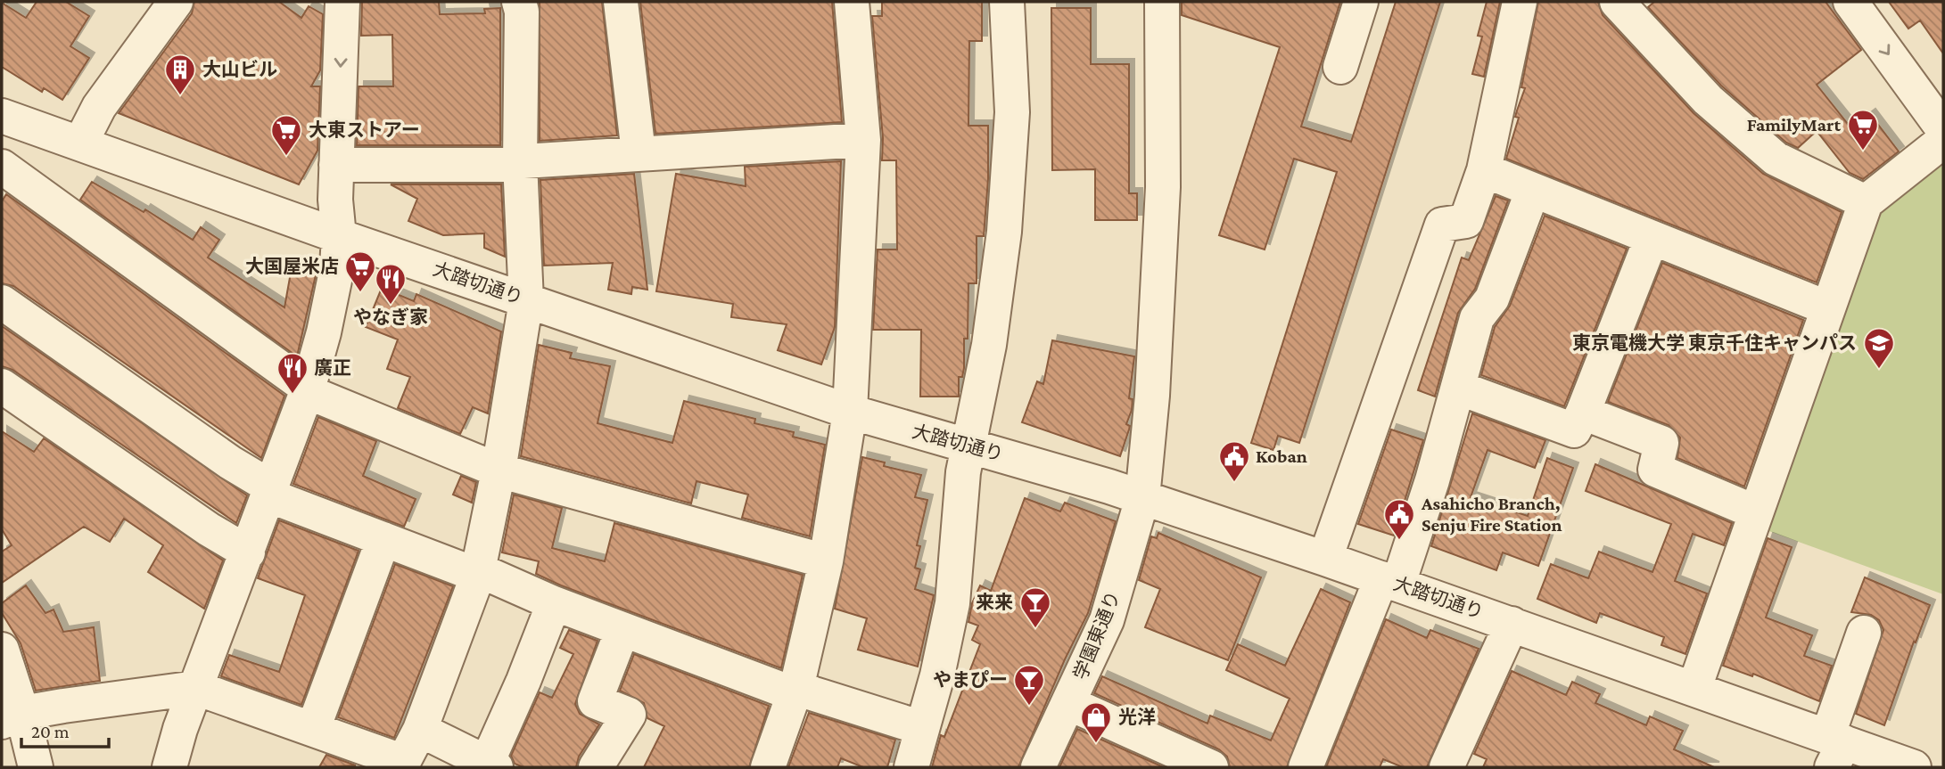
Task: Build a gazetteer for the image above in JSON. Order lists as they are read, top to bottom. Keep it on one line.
{"streets":{"street":["大踏切通り","学園東通り"]},"crossings":[["大踏切通り","学園東通り"]],"places":{"building":["大山ビル"],"supermarket":["FamilyMart","大東ストアー","大国屋米店"],"restaurant":["やなぎ家","廣正"],"school or university":["東京電機大学 東京千住キャンパス"],"public building":["Koban","Asahicho Branch, Senju Fire Station"],"bar":["来来","やまぴー"],"shop":["光洋"]},"scale_bar":"20 m"}
